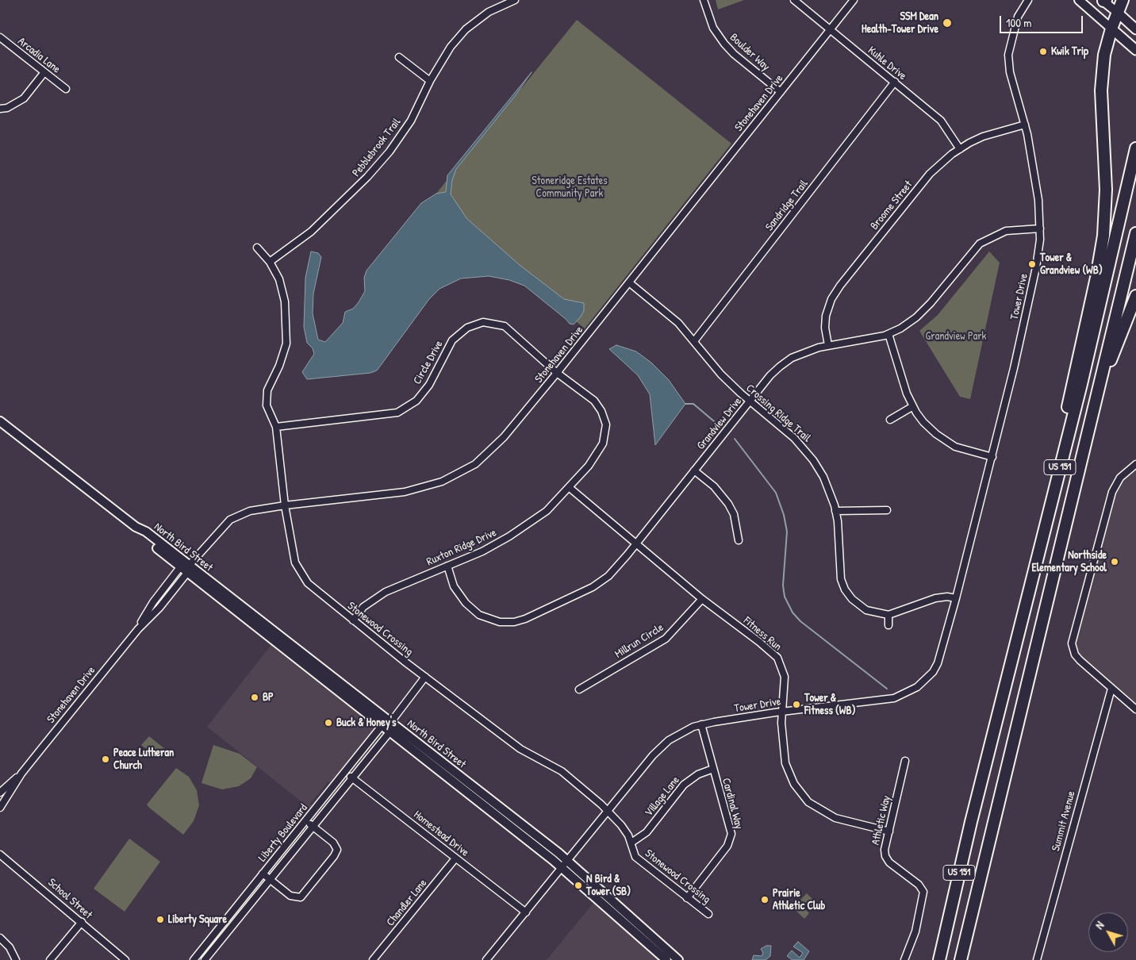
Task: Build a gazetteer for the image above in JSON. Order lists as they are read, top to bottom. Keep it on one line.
{"streets":{"highway":["US 151"],"street":["Boulder Way","Arcadia Lane","Kuhle Drive","Stonehaven Drive","Pebblebrook Trail","Sandridge Trail","Broome Street","Tower Drive","Circle Drive","Crossing Ridge Trail","Grandview Drive","North Bird Street","Ruxton Ridge Drive","Stonewood Crossing","Fitness Run","Millrun Circle","Village Lane","Cardinal Way","Athletic Way","Summit Avenue","Liberty Boulevard","Homestead Drive","School Street","Chandler Lane"]},"crossings":[["Boulder Way","Stonehaven Drive"],["Kuhle Drive","Stonehaven Drive"],["Kuhle Drive","Sandridge Trail"],["Kuhle Drive","Broome Street"],["Stonehaven Drive","Circle Drive"],["Stonehaven Drive","Crossing Ridge Trail"],["Stonehaven Drive","North Bird Street"],["Stonehaven Drive","Ruxton Ridge Drive"],["Stonehaven Drive","Stonewood Crossing"],["Pebblebrook Trail","Stonewood Crossing"],["Sandridge Trail","Crossing Ridge Trail"],["Broome Street","Tower Drive"],["Broome Street","Grandview Drive"],["Tower Drive","Grandview Drive"],["Tower Drive","North Bird Street"],["Tower Drive","Stonewood Crossing"],["Tower Drive","Fitness Run"],["Tower Drive","Cardinal Way"],["Tower Drive","Homestead Drive"],["Circle Drive","Ruxton Ridge Drive"],["Circle Drive","Stonewood Crossing"],["Crossing Ridge Trail","Grandview Drive"],["Grandview Drive","Ruxton Ridge Drive"],["Grandview Drive","Fitness Run"],["North Bird Street","Liberty Boulevard"],["Ruxton Ridge Drive","Stonewood Crossing"],["Ruxton Ridge Drive","Fitness Run"],["Stonewood Crossing","Village Lane"],["Stonewood Crossing","Cardinal Way"],["Fitness Run","Millrun Circle"],["Fitness Run","Athletic Way"],["Village Lane","Cardinal Way"],["Liberty Boulevard","Homestead Drive"],["Homestead Drive","Chandler Lane"]],"parks":["Stoneridge Estates Community Park","Grandview Park"],"places":["SSM Dean Health-Tower Drive","Kwik Trip","Tower & Grandview (WB)","Northside Elementary School","BP","Tower & Fitness (WB)","Buck & Honey's","Peace Lutheran Church","N Bird & Tower (SB)","Prairie Athletic Club","Liberty Square"],"scale_bar":"100 m","north":"top left"}
